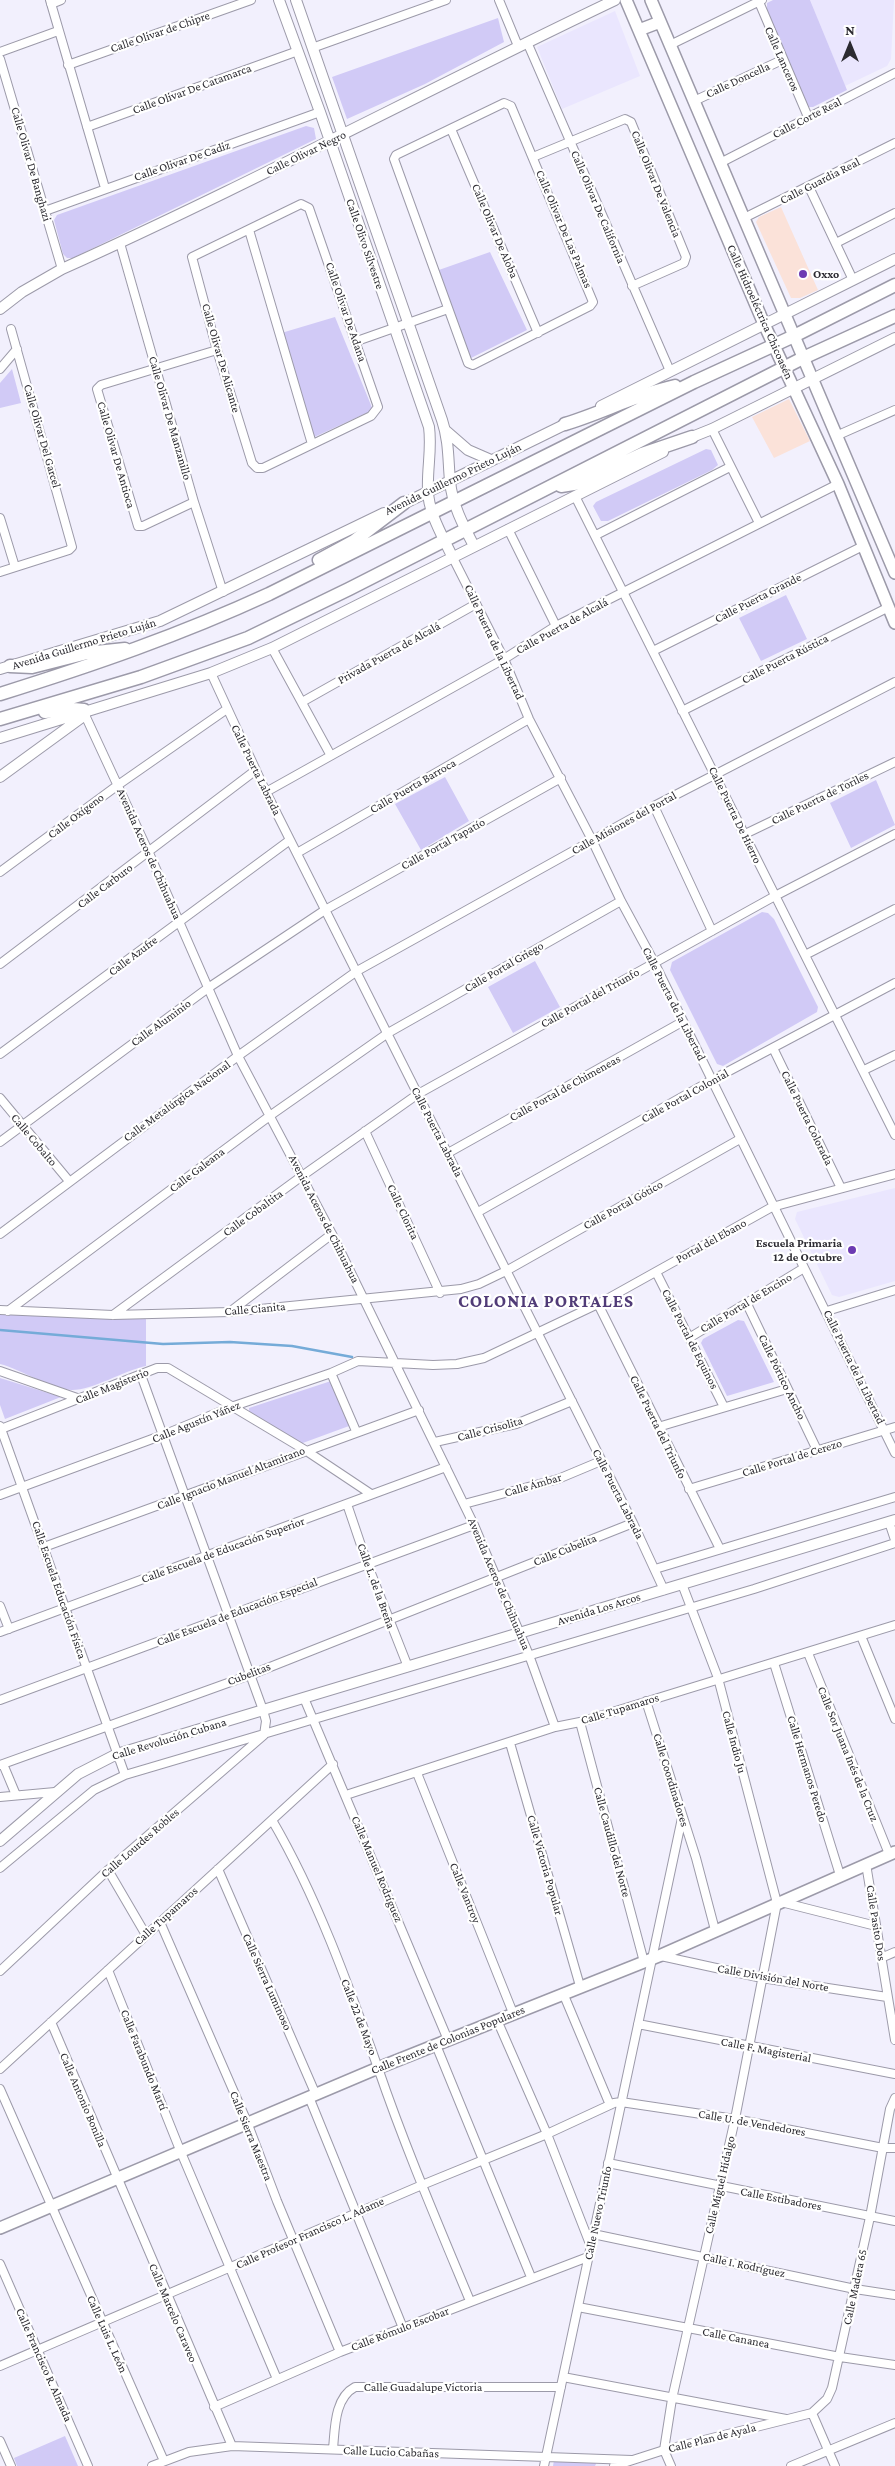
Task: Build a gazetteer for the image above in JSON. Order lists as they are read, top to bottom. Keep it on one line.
{"streets":{"main road":["Calle Hidroeléctrica Chicoasén","Avenida Guillermo Prieto Luján","Calle Frente de Colonias Populares"],"street":["Calle Olivar de Chipre","Calle Lanceros","Calle Doncella","Calle Olivar De Catamarca","Calle Corte Real","Calle Olivar Negro","Calle Olivar De Cadiz","Calle Olivar De Banghazi","Calle Guardia Real","Calle Olivar De Valencia","Calle Olivar De California","Calle Olivar De Las Palmas","Calle Olivar De Aloba","Calle Olivo Silvestre","Calle Olivar De Adana","Calle Olivar De Alicante","Calle Olivar De Manzanillo","Calle Olivar Del Garcel","Calle Olivar De Antioca","Calle Puerta Grande","Calle Puerta de Alcalá","Calle Puerta de la Libertad","Privada Puerta de Alcalá","Calle Puerta Rústica","Calle Puerta Labrada","Calle Puerta Barroca","Calle Puerta de Toriles","Calle Puerta De Hierro","Calle Oxígeno","Calle Misiones del Portal","Calle Portal Tapatío","Avenida Aceros de Chihuahua","Calle Carburo","Calle Azufre","Calle Portal Griego","Calle Portal del Triunfo","Calle Aluminio","Calle Portal de Chimeneas","Calle Portal Colonial","Calle Metalúrgica Nacional","Calle Puerta Colorada","Calle Cobalto","Calle Galeana","Calle Portal Gótico","Calle Clorita","Calle Cobaltita","Portal del Ebano","Calle Portal de Encino","Calle Cianita","Calle Portal de Equinos","Calle Pórtico Ancho","Calle Magisterio","Calle Agustín Yáñez","Calle Puerta del Triunfo","Calle Crisolita","Calle Portal de Cerezo","Calle Ignacio Manuel Altamirano","Calle Ámbar","Calle Escuela de Educación Superior","Calle Cubelita","Calle L. de la Breña","Calle Escuela Educación Física","Avenida Los Arcos","Calle Escuela de Educación Especial","Cubelitas","Calle Tupamaros","Calle Revolución Cubana","Calle Indio Ju","Calle Sor Juana Inés de la Cruz","Calle Hermanos Peredo","Calle Coordinadores","Calle Caudillo del Norte","Calle Lourdes Robles","Calle Victoria Popular","Calle Manuel Rodríguez","Calle Vantroy","Calle Pasito Dos","Calle División del Norte","Calle Sierra Luminoso","Calle 22 de Mayo","Calle F. Magisterial","Calle Farabundo Martí","Calle Antonio Bonilla","Calle U. de Vendedores","Calle Sierra Maestra","Calle Miguel Hidalgo","Calle Estibadores","Calle Nuevo Triunfo","Calle Profesor Francisco L. Adame","Calle I. Rodríguez","Calle Madera 65","Calle Marcelo Caraveo","Calle Rómulo Escobar","Calle Luis L. León","Calle Cananea","Calle Francisco R. Almada","Calle Guadalupe Victoria","Calle Plan de Ayala","Calle Lucio Cabañas"]},"crossings":[["Calle Lanceros","Calle Doncella"],["Calle Lanceros","Calle Corte Real"],["Calle Doncella","Calle Hidroeléctrica Chicoasén"],["Calle Olivar De Catamarca","Calle Olivo Silvestre"],["Calle Corte Real","Calle Hidroeléctrica Chicoasén"],["Calle Olivar Negro","Calle Olivar De Banghazi"],["Calle Olivar Negro","Calle Olivar De California"],["Calle Olivar Negro","Calle Olivo Silvestre"],["Calle Olivar Negro","Calle Olivar De Manzanillo"],["Calle Olivar De Cadiz","Calle Olivar De Banghazi"],["Calle Olivar De Cadiz","Calle Olivo Silvestre"],["Calle Guardia Real","Calle Hidroeléctrica Chicoasén"],["Calle Olivar De Valencia","Calle Olivar De California"],["Calle Olivar De Valencia","Calle Olivar De Las Palmas"],["Calle Olivar De California","Avenida Guillermo Prieto Luján"],["Calle Olivar De Las Palmas","Calle Olivar De Aloba"],["Calle Olivo Silvestre","Avenida Guillermo Prieto Luján"],["Calle Olivo Silvestre","Calle Puerta de la Libertad"],["Calle Olivar De Adana","Calle Olivar De Alicante"],["Calle Hidroeléctrica Chicoasén","Avenida Guillermo Prieto Luján"],["Calle Hidroeléctrica Chicoasén","Calle Puerta Grande"],["Calle Hidroeléctrica Chicoasén","Calle Puerta de Alcalá"],["Calle Hidroeléctrica Chicoasén","Calle Puerta Rústica"],["Calle Olivar De Alicante","Calle Olivar De Antioca"],["Calle Olivar De Manzanillo","Calle Olivar De Antioca"],["Calle Olivar De Manzanillo","Avenida Guillermo Prieto Luján"],["Calle Puerta Grande","Calle Puerta De Hierro"],["Calle Puerta de Alcalá","Calle Puerta de la Libertad"],["Calle Puerta de Alcalá","Calle Puerta Labrada"],["Calle Puerta de Alcalá","Calle Puerta De Hierro"],["Calle Puerta de la Libertad","Privada Puerta de Alcalá"],["Calle Puerta de la Libertad","Calle Puerta Barroca"],["Calle Puerta de la Libertad","Calle Misiones del Portal"],["Calle Puerta de la Libertad","Calle Portal Tapatío"],["Calle Puerta de la Libertad","Calle Portal Griego"],["Calle Puerta de la Libertad","Calle Portal del Triunfo"],["Calle Puerta de la Libertad","Calle Portal de Chimeneas"],["Calle Puerta de la Libertad","Calle Portal Colonial"],["Calle Puerta de la Libertad","Calle Portal Gótico"],["Calle Puerta de la Libertad","Portal del Ebano"],["Calle Puerta de la Libertad","Calle Portal de Encino"],["Calle Puerta de la Libertad","Calle Portal de Cerezo"],["Calle Puerta Rústica","Calle Puerta De Hierro"],["Calle Puerta Labrada","Calle Puerta Barroca"],["Calle Puerta Labrada","Calle Oxígeno"],["Calle Puerta Labrada","Calle Misiones del Portal"],["Calle Puerta Labrada","Calle Portal Tapatío"],["Calle Puerta Labrada","Calle Carburo"],["Calle Puerta Labrada","Calle Azufre"],["Calle Puerta Labrada","Calle Portal Griego"],["Calle Puerta Labrada","Calle Portal del Triunfo"],["Calle Puerta Labrada","Calle Aluminio"],["Calle Puerta Labrada","Calle Portal de Chimeneas"],["Calle Puerta Labrada","Calle Portal Colonial"],["Calle Puerta Labrada","Calle Metalúrgica Nacional"],["Calle Puerta Labrada","Calle Galeana"],["Calle Puerta Labrada","Calle Portal Gótico"],["Calle Puerta Labrada","Calle Cobaltita"],["Calle Puerta Labrada","Portal del Ebano"],["Calle Puerta Labrada","Calle Cianita"],["Calle Puerta Labrada","Calle Crisolita"],["Calle Puerta Labrada","Calle Ámbar"],["Calle Puerta Labrada","Calle Cubelita"],["Calle Puerta Labrada","Avenida Los Arcos"],["Calle Puerta de Toriles","Calle Puerta De Hierro"],["Calle Puerta De Hierro","Calle Misiones del Portal"],["Calle Puerta De Hierro","Calle Portal del Triunfo"],["Calle Puerta De Hierro","Calle Portal Colonial"],["Calle Oxígeno","Avenida Aceros de Chihuahua"],["Calle Misiones del Portal","Calle Metalúrgica Nacional"],["Calle Portal Tapatío","Calle Aluminio"],["Avenida Aceros de Chihuahua","Calle Carburo"],["Avenida Aceros de Chihuahua","Calle Azufre"],["Avenida Aceros de Chihuahua","Calle Aluminio"],["Avenida Aceros de Chihuahua","Calle Metalúrgica Nacional"],["Avenida Aceros de Chihuahua","Calle Galeana"],["Avenida Aceros de Chihuahua","Calle Cobaltita"],["Avenida Aceros de Chihuahua","Portal del Ebano"],["Avenida Aceros de Chihuahua","Calle Cianita"],["Avenida Aceros de Chihuahua","Calle Agustín Yáñez"],["Avenida Aceros de Chihuahua","Calle Crisolita"],["Avenida Aceros de Chihuahua","Calle Ignacio Manuel Altamirano"],["Avenida Aceros de Chihuahua","Calle Ámbar"],["Avenida Aceros de Chihuahua","Calle Escuela de Educación Superior"],["Avenida Aceros de Chihuahua","Calle Cubelita"],["Avenida Aceros de Chihuahua","Avenida Los Arcos"],["Avenida Aceros de Chihuahua","Calle Escuela de Educación Especial"],["Avenida Aceros de Chihuahua","Cubelitas"],["Avenida Aceros de Chihuahua","Calle Tupamaros"],["Calle Portal Griego","Calle Galeana"],["Calle Portal del Triunfo","Calle Cobaltita"],["Calle Aluminio","Calle Cobalto"],["Calle Portal Colonial","Calle Puerta Colorada"],["Calle Metalúrgica Nacional","Calle Cobalto"],["Calle Puerta Colorada","Portal del Ebano"],["Calle Galeana","Calle Cianita"],["Calle Portal Gótico","Calle Cianita"],["Calle Clorita","Calle Cobaltita"],["Calle Clorita","Calle Cianita"],["Calle Cobaltita","Calle Cianita"],["Portal del Ebano","Calle Portal de Equinos"],["Portal del Ebano","Calle Agustín Yáñez"],["Portal del Ebano","Calle Puerta del Triunfo"],["Calle Portal de Encino","Calle Portal de Equinos"],["Calle Portal de Encino","Calle Pórtico Ancho"],["Calle Pórtico Ancho","Calle Portal de Cerezo"],["Calle Magisterio","Calle Agustín Yáñez"],["Calle Magisterio","Calle Ignacio Manuel Altamirano"],["Calle Magisterio","Calle Escuela de Educación Superior"],["Calle Magisterio","Calle Escuela Educación Física"],["Calle Agustín Yáñez","Calle Escuela Educación Física"],["Calle Puerta del Triunfo","Calle Portal de Cerezo"],["Calle Ignacio Manuel Altamirano","Calle Escuela Educación Física"],["Calle Escuela de Educación Superior","Calle L. de la Breña"],["Calle Escuela de Educación Superior","Calle Escuela Educación Física"],["Calle Cubelita","Cubelitas"],["Calle L. de la Breña","Avenida Los Arcos"],["Calle L. de la Breña","Calle Escuela de Educación Especial"],["Calle L. de la Breña","Cubelitas"],["Calle Escuela Educación Física","Calle Escuela de Educación Especial"],["Calle Escuela Educación Física","Cubelitas"],["Calle Escuela Educación Física","Calle Revolución Cubana"],["Avenida Los Arcos","Calle Revolución Cubana"],["Avenida Los Arcos","Calle Indio Ju"],["Avenida Los Arcos","Calle Manuel Rodríguez"],["Calle Tupamaros","Calle Indio Ju"],["Calle Tupamaros","Calle Sor Juana Inés de la Cruz"],["Calle Tupamaros","Calle Hermanos Peredo"],["Calle Tupamaros","Calle Coordinadores"],["Calle Tupamaros","Calle Caudillo del Norte"],["Calle Tupamaros","Calle Victoria Popular"],["Calle Tupamaros","Calle Manuel Rodríguez"],["Calle Tupamaros","Calle Vantroy"],["Calle Tupamaros","Calle Sierra Luminoso"],["Calle Tupamaros","Calle 22 de Mayo"],["Calle Tupamaros","Calle Farabundo Martí"],["Calle Tupamaros","Calle Antonio Bonilla"],["Calle Tupamaros","Calle Sierra Maestra"],["Calle Revolución Cubana","Calle Manuel Rodríguez"],["Calle Indio Ju","Calle Frente de Colonias Populares"],["Calle Indio Ju","Calle Miguel Hidalgo"],["Calle Sor Juana Inés de la Cruz","Calle Frente de Colonias Populares"],["Calle Hermanos Peredo","Calle Frente de Colonias Populares"],["Calle Coordinadores","Calle Frente de Colonias Populares"],["Calle Coordinadores","Calle Nuevo Triunfo"],["Calle Caudillo del Norte","Calle División del Norte"],["Calle Caudillo del Norte","Calle Frente de Colonias Populares"],["Calle Caudillo del Norte","Calle Nuevo Triunfo"],["Calle Victoria Popular","Calle Frente de Colonias Populares"],["Calle Manuel Rodríguez","Calle Frente de Colonias Populares"],["Calle Vantroy","Calle Frente de Colonias Populares"],["Calle Pasito Dos","Calle División del Norte"],["Calle Pasito Dos","Calle Frente de Colonias Populares"],["Calle División del Norte","Calle Frente de Colonias Populares"],["Calle División del Norte","Calle Miguel Hidalgo"],["Calle División del Norte","Calle Nuevo Triunfo"],["Calle Sierra Luminoso","Calle Frente de Colonias Populares"],["Calle Sierra Luminoso","Calle Profesor Francisco L. Adame"],["Calle Sierra Luminoso","Calle Rómulo Escobar"],["Calle 22 de Mayo","Calle Frente de Colonias Populares"],["Calle 22 de Mayo","Calle Profesor Francisco L. Adame"],["Calle 22 de Mayo","Calle Rómulo Escobar"],["Calle Frente de Colonias Populares","Calle Farabundo Martí"],["Calle Frente de Colonias Populares","Calle Antonio Bonilla"],["Calle Frente de Colonias Populares","Calle Sierra Maestra"],["Calle Frente de Colonias Populares","Calle Miguel Hidalgo"],["Calle Frente de Colonias Populares","Calle Nuevo Triunfo"],["Calle Frente de Colonias Populares","Calle Marcelo Caraveo"],["Calle Frente de Colonias Populares","Calle Luis L. León"],["Calle F. Magisterial","Calle Miguel Hidalgo"],["Calle F. Magisterial","Calle Nuevo Triunfo"],["Calle Farabundo Martí","Calle Profesor Francisco L. Adame"],["Calle Farabundo Martí","Calle Rómulo Escobar"],["Calle Antonio Bonilla","Calle Marcelo Caraveo"],["Calle U. de Vendedores","Calle Miguel Hidalgo"],["Calle U. de Vendedores","Calle Nuevo Triunfo"],["Calle U. de Vendedores","Calle Profesor Francisco L. Adame"],["Calle U. de Vendedores","Calle Madera 65"],["Calle Sierra Maestra","Calle Profesor Francisco L. Adame"],["Calle Sierra Maestra","Calle Rómulo Escobar"],["Calle Miguel Hidalgo","Calle Estibadores"],["Calle Miguel Hidalgo","Calle I. Rodríguez"],["Calle Miguel Hidalgo","Calle Cananea"],["Calle Miguel Hidalgo","Calle Plan de Ayala"],["Calle Estibadores","Calle Nuevo Triunfo"],["Calle Estibadores","Calle Madera 65"],["Calle Nuevo Triunfo","Calle Profesor Francisco L. Adame"],["Calle Nuevo Triunfo","Calle I. Rodríguez"],["Calle Nuevo Triunfo","Calle Rómulo Escobar"],["Calle Nuevo Triunfo","Calle Cananea"],["Calle Nuevo Triunfo","Calle Guadalupe Victoria"],["Calle Nuevo Triunfo","Calle Lucio Cabañas"],["Calle Profesor Francisco L. Adame","Calle Marcelo Caraveo"],["Calle Profesor Francisco L. Adame","Calle Luis L. León"],["Calle Profesor Francisco L. Adame","Calle Francisco R. Almada"],["Calle I. Rodríguez","Calle Madera 65"],["Calle Madera 65","Calle Cananea"],["Calle Madera 65","Calle Plan de Ayala"],["Calle Marcelo Caraveo","Calle Rómulo Escobar"],["Calle Marcelo Caraveo","Calle Lucio Cabañas"],["Calle Luis L. León","Calle Lucio Cabañas"],["Calle Guadalupe Victoria","Calle Lucio Cabañas"],["Calle Plan de Ayala","Calle Lucio Cabañas"]],"districts":["COLONIA PORTALES"],"places":["Oxxo","Escuela Primaria 12 de Octubre"],"north":"top"}
